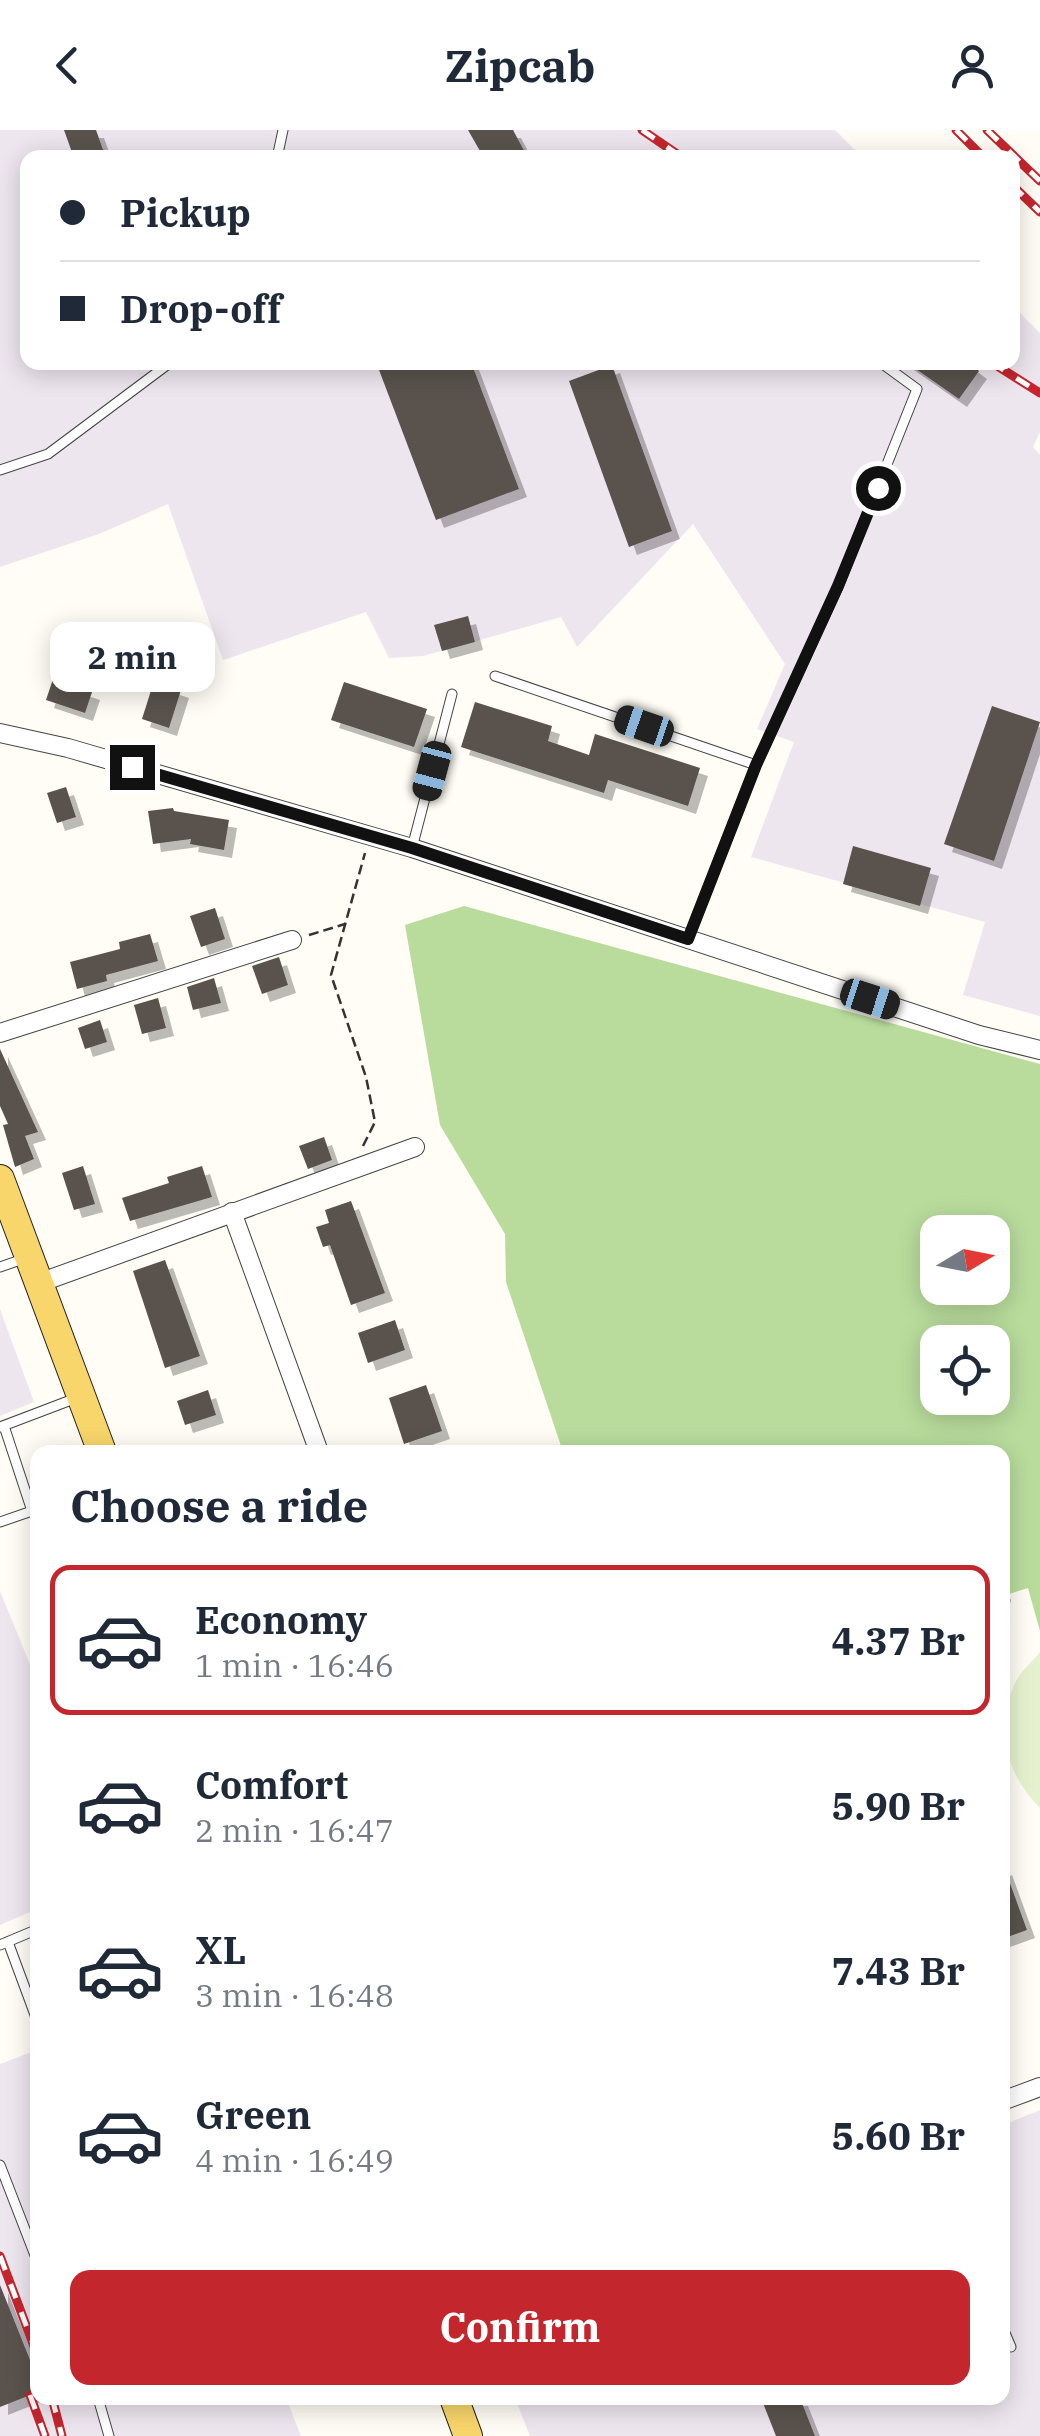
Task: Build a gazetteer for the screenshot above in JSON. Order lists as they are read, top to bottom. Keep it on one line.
{"north":"right","page":{"header":"Zipcab","banner":["Pickup","Drop-off"],"bubble":"2 min","heading":"Choose a ride","list":[{"name":"Economy","note":"1 min · 16:46","value":"4.37 Br"},{"name":"Comfort","note":"2 min · 16:47","value":"5.90 Br"},{"name":"XL","note":"3 min · 16:48","value":"7.43 Br"},{"name":"Green","note":"4 min · 16:49","value":"5.60 Br"}],"buttons":"Confirm"}}
